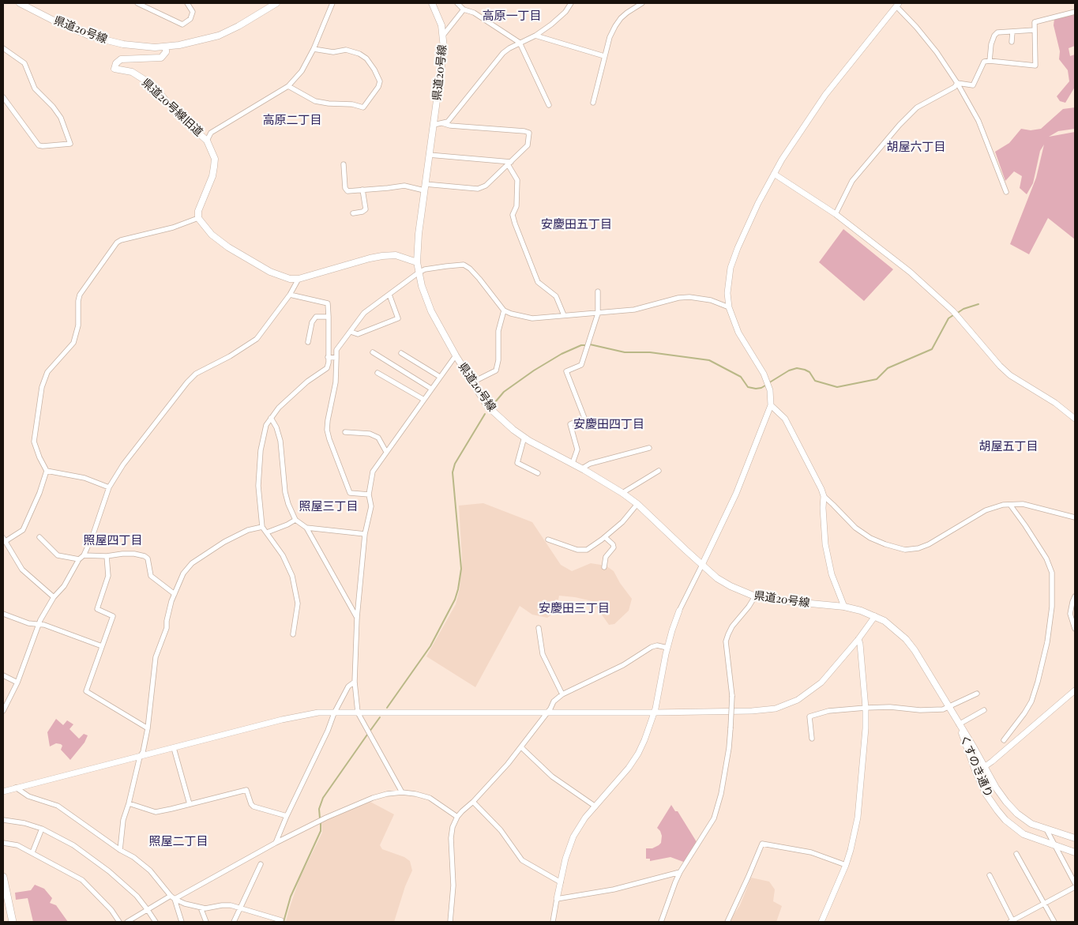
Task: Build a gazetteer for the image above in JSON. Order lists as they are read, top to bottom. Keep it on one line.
{"streets":{"main road":["県道20号線","県道20号線旧道","くすのき通り"]},"crossings":[["県道20号線","県道20号線旧道"],["県道20号線","くすのき通り"]],"districts":["高原一丁目","高原二丁目","胡屋六丁目","安慶田五丁目","安慶田四丁目","胡屋五丁目","照屋三丁目","照屋四丁目","安慶田三丁目","照屋二丁目"]}
